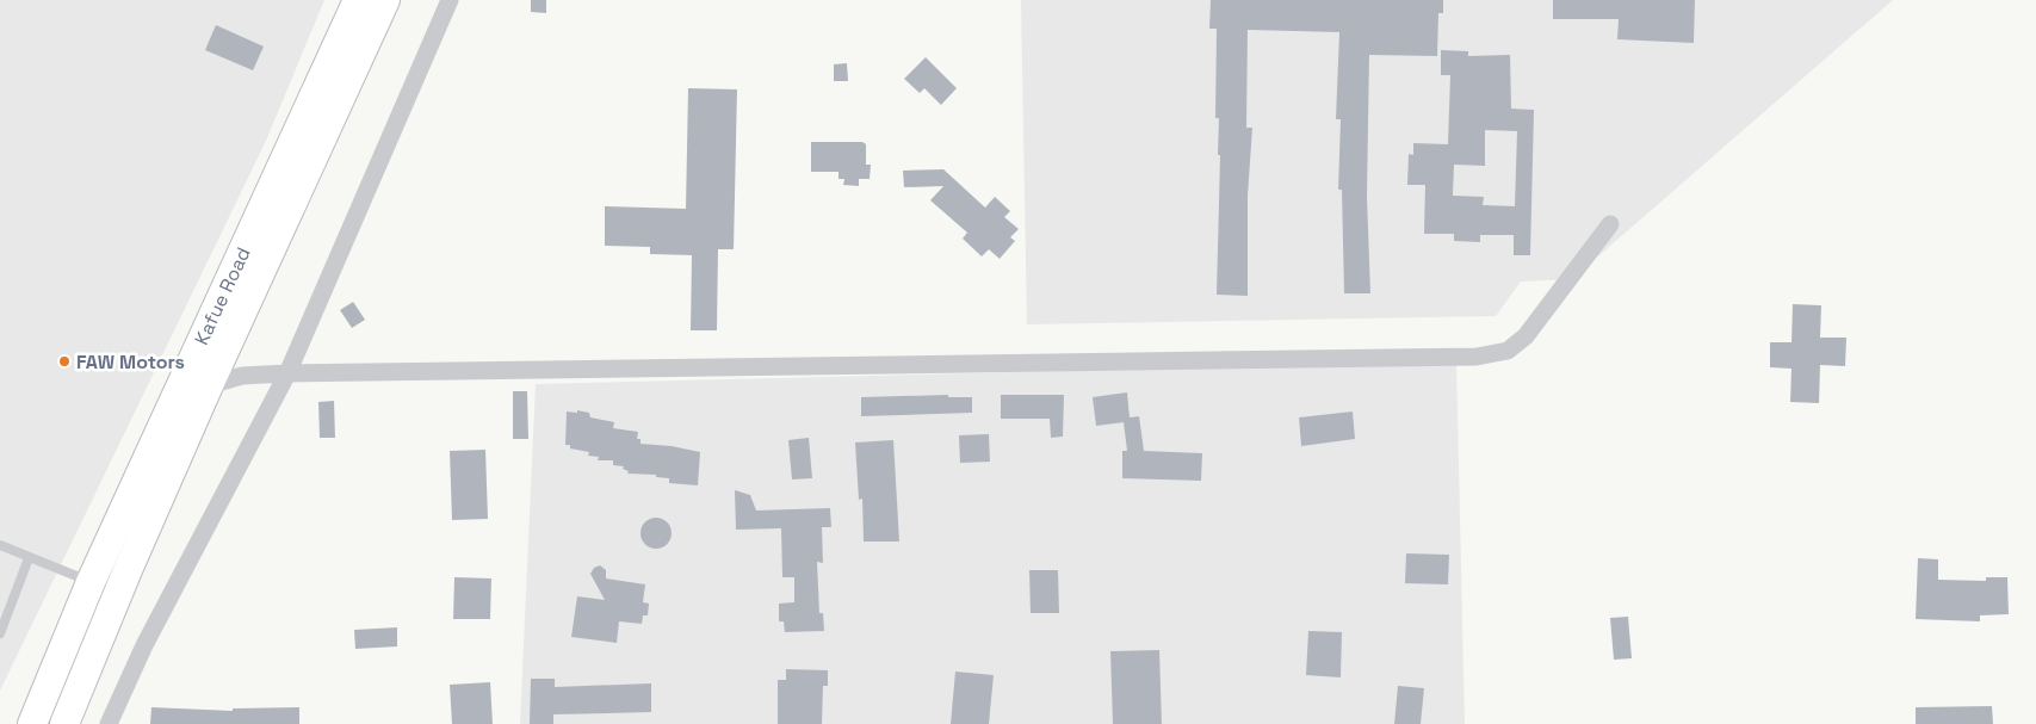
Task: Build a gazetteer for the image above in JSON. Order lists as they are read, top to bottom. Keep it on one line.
{"streets":{"main road":["Kafue Road"]},"places":["FAW Motors"]}
